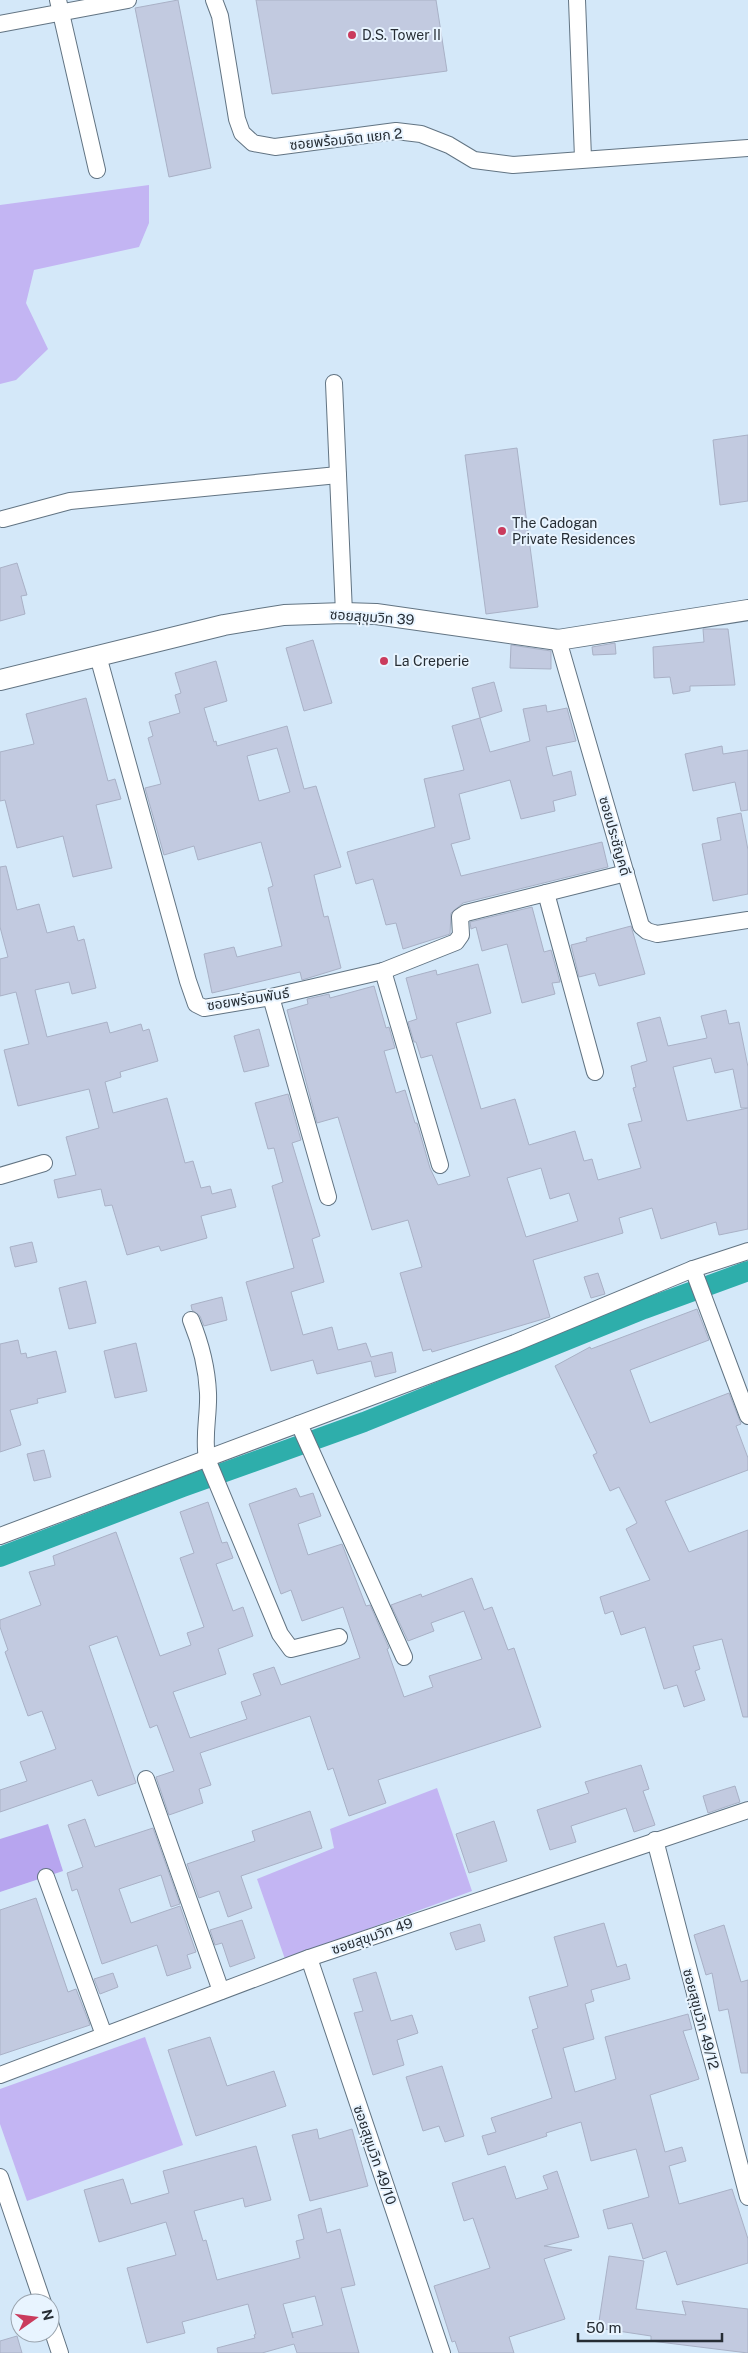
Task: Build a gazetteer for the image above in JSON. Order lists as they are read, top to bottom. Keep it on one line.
{"streets":{"street":["ซอยพร้อมจิต แยก 2","ซอยสุขุมวิท 39","ซอยประชัญคดี","ซอยพร้อมพันธ์","ซอยสุขุมวิท 49","ซอยสุขุมวิท 49/12","ซอยสุขุมวิท 49/10"]},"crossings":[["ซอยสุขุมวิท 39","ซอยประชัญคดี"],["ซอยสุขุมวิท 39","ซอยพร้อมพันธ์"],["ซอยประชัญคดี","ซอยพร้อมพันธ์"],["ซอยสุขุมวิท 49","ซอยสุขุมวิท 49/12"],["ซอยสุขุมวิท 49","ซอยสุขุมวิท 49/10"]],"places":["D.S. Tower II","The Cadogan Private Residences","La Creperie"],"scale_bar":"50 m","north":"right"}
